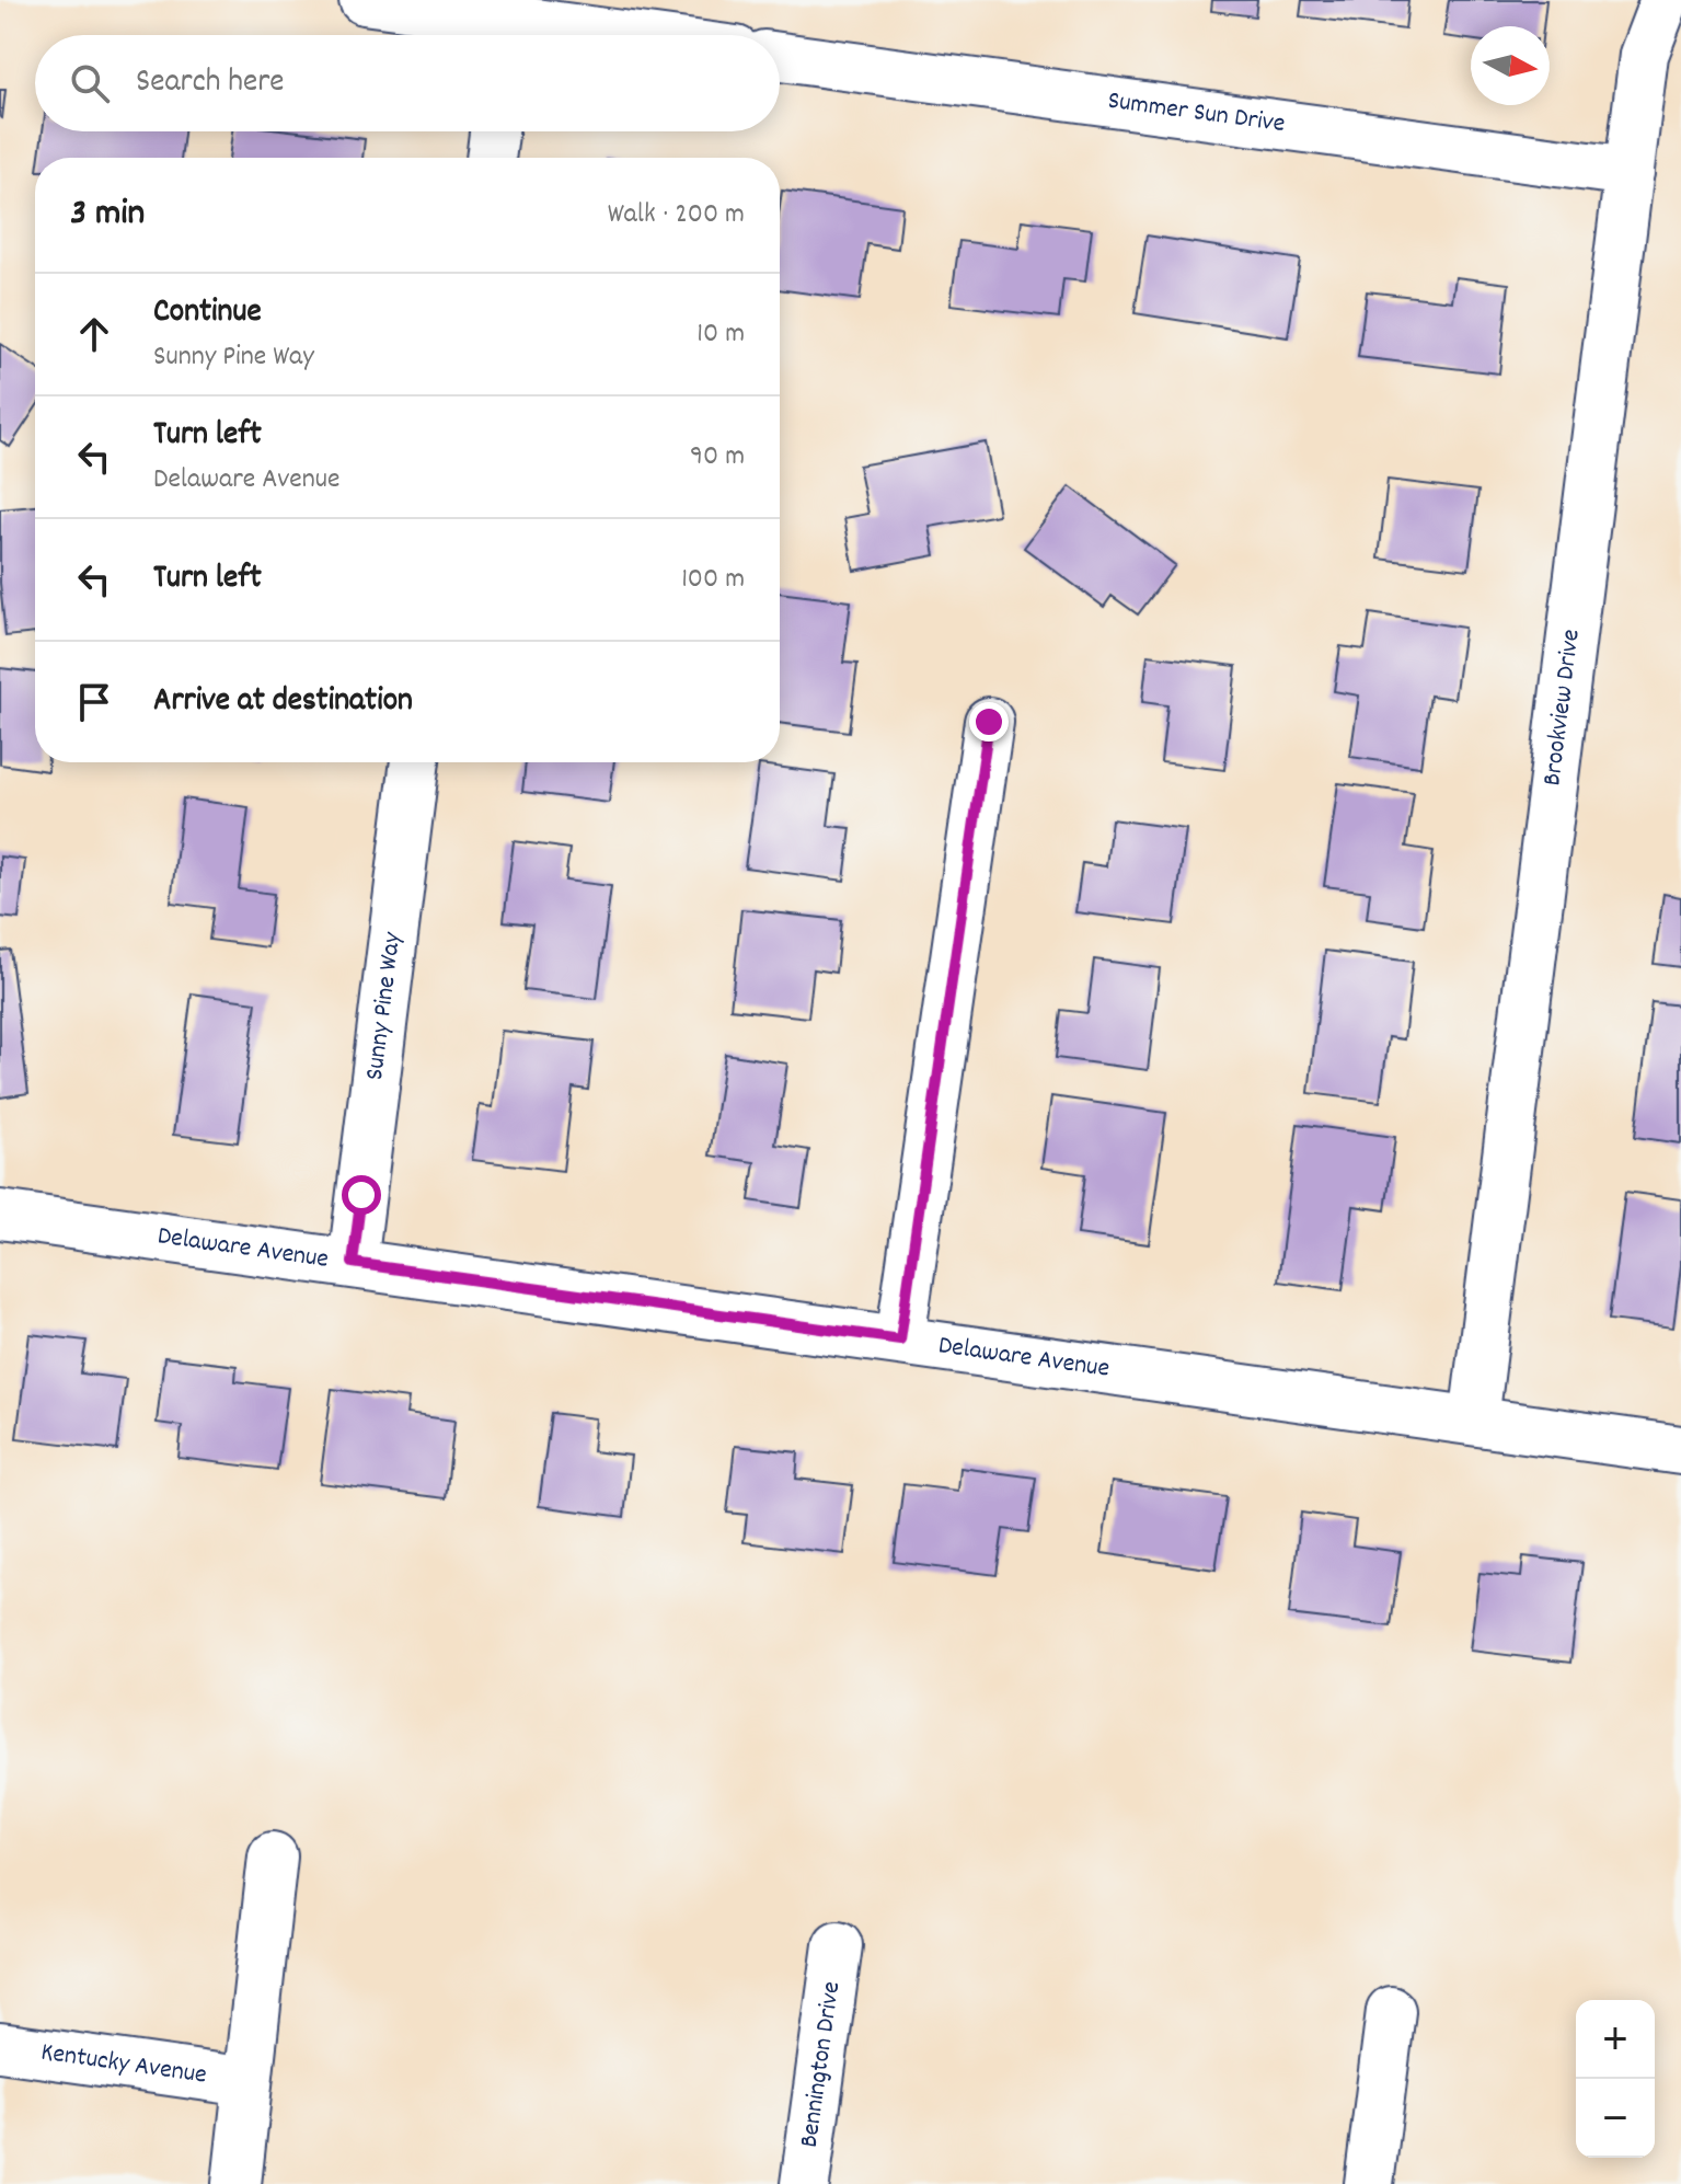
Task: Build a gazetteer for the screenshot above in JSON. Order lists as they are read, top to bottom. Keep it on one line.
{"streets":{"street":["Summer Sun Drive","Brookview Drive","Sunny Pine Way","Delaware Avenue","Kentucky Avenue","Bennington Drive"]},"crossings":[["Summer Sun Drive","Brookview Drive"],["Brookview Drive","Delaware Avenue"],["Sunny Pine Way","Delaware Avenue"]],"north":"right","page":{"search":"Search here","heading":["3 min","Walk · 200 m"],"list":[["Continue","Sunny Pine Way","10 m"],["Turn left","Delaware Avenue","90 m"],["Turn left","100 m"],"Arrive at destination"],"map_buttons":["+","−"]}}
